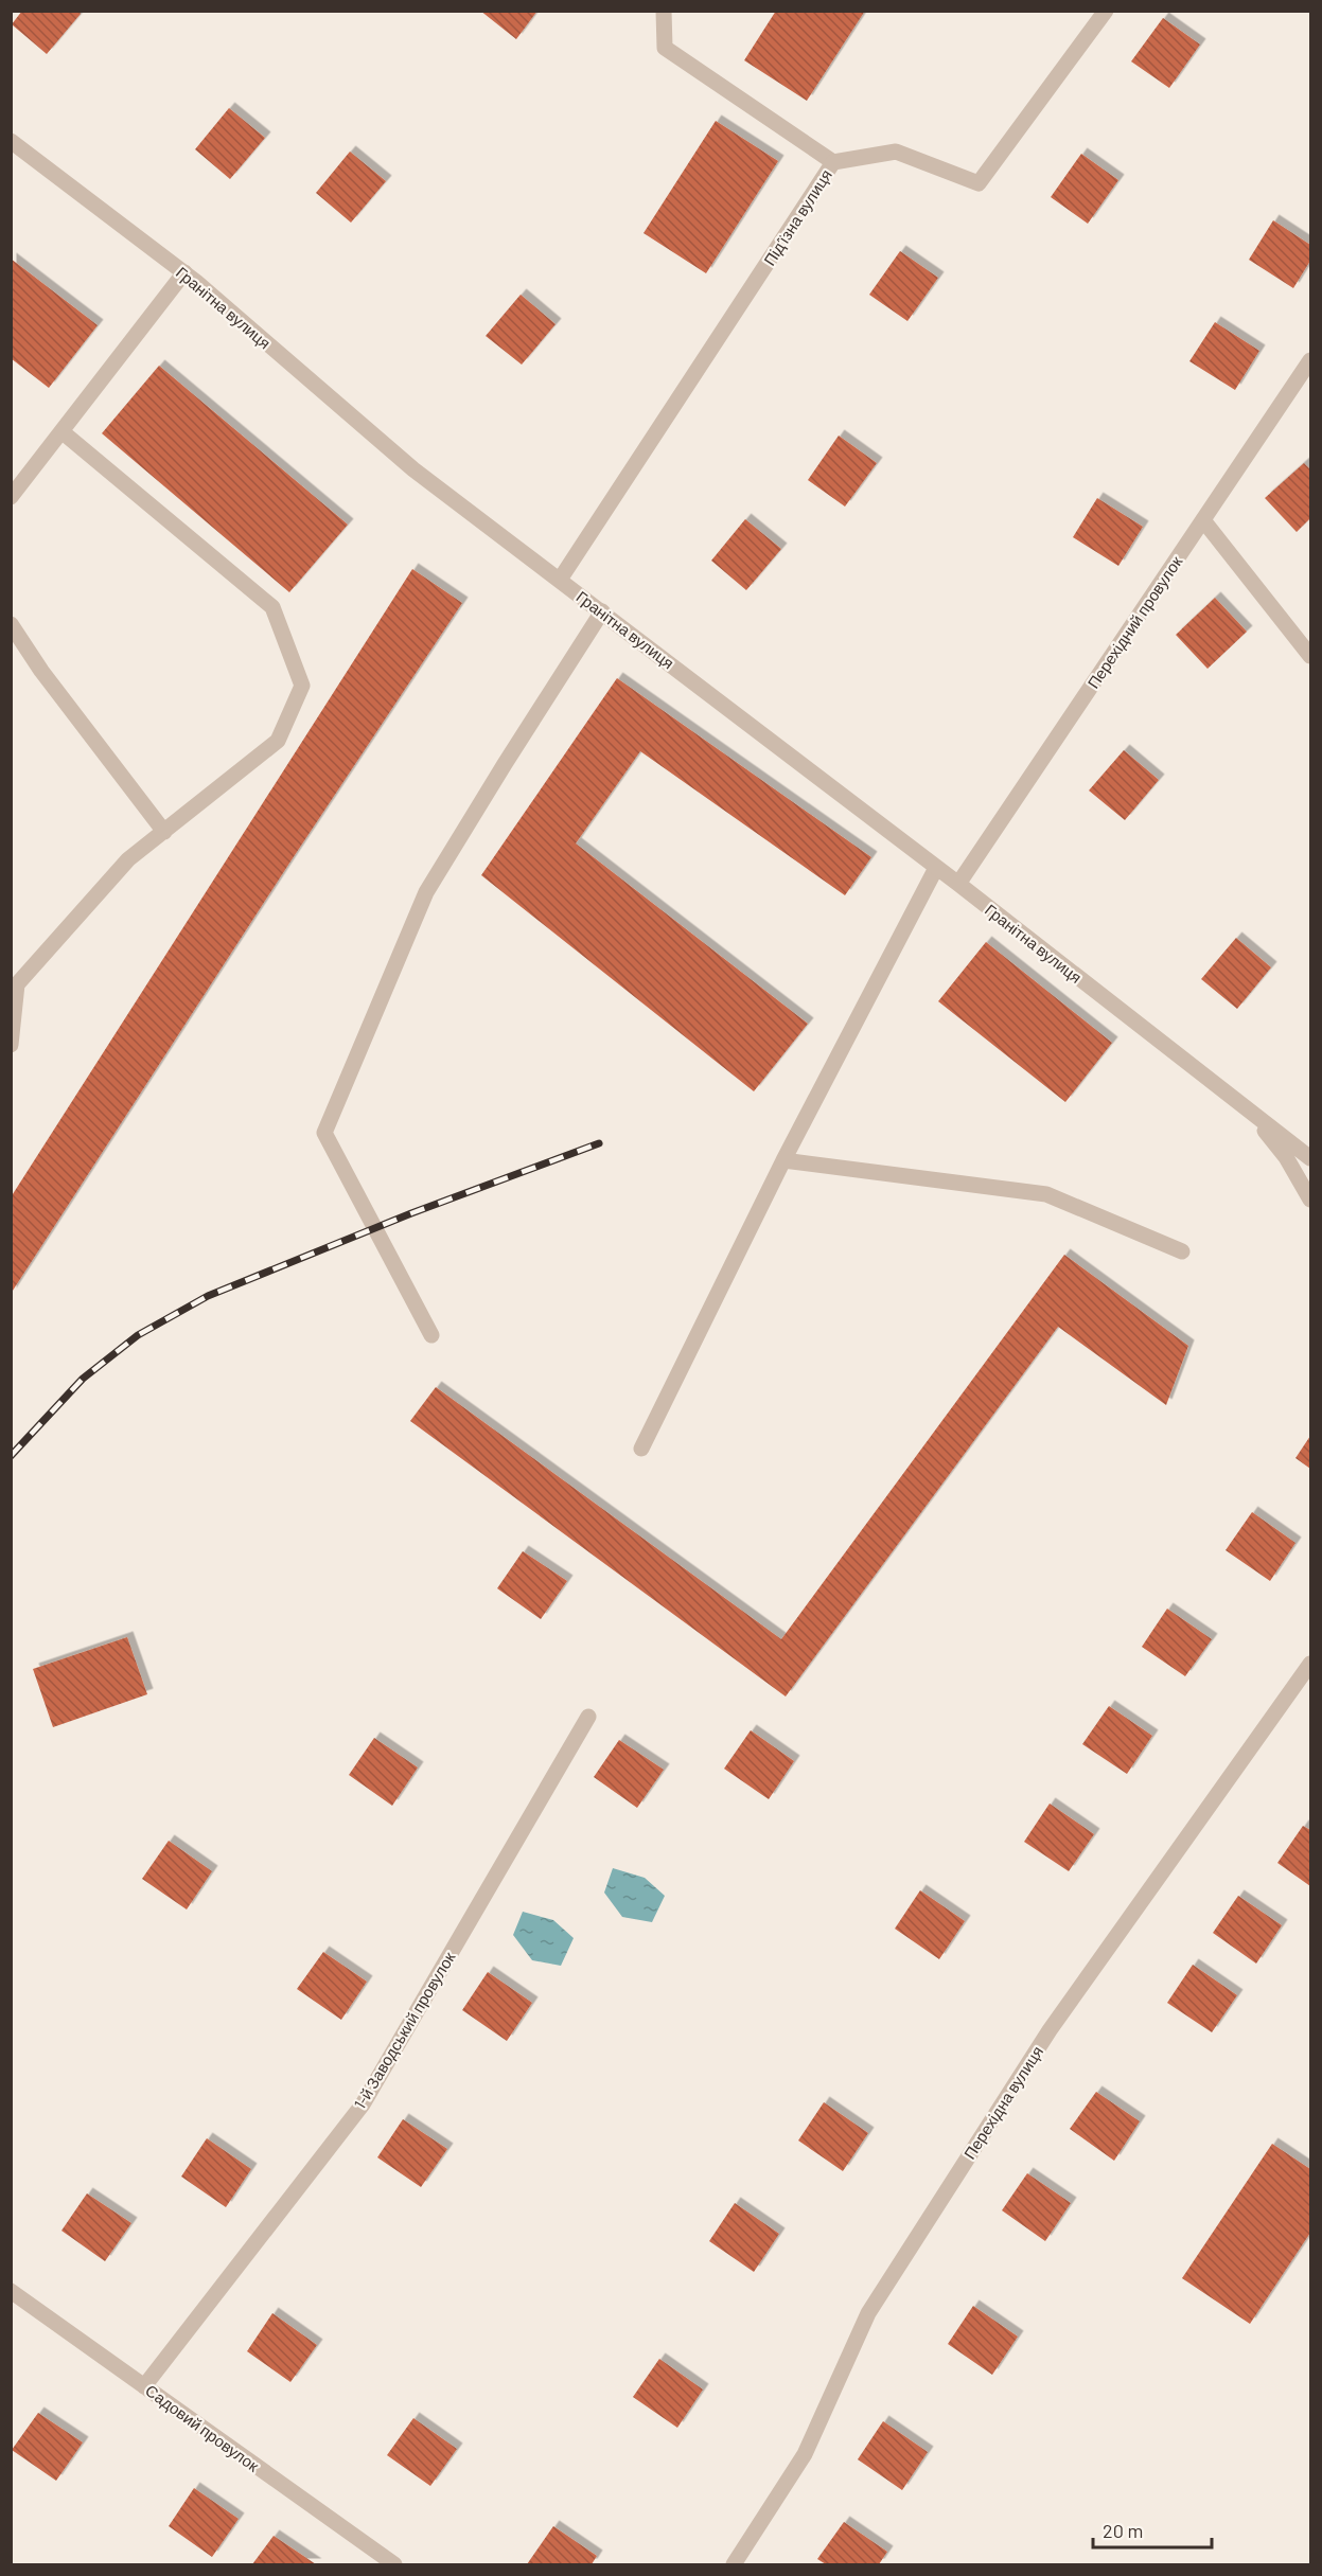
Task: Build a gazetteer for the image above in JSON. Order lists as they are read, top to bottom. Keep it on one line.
{"streets":{"street":["Підʼїзна вулиця","Гранітна вулиця","Перехідний провулок","1-й Заводський провулок","Перехідна вулиця","Садовий провулок"]},"crossings":[["Підʼїзна вулиця","Гранітна вулиця"],["Гранітна вулиця","Перехідний провулок"],["1-й Заводський провулок","Садовий провулок"]],"scale_bar":"20 m"}
